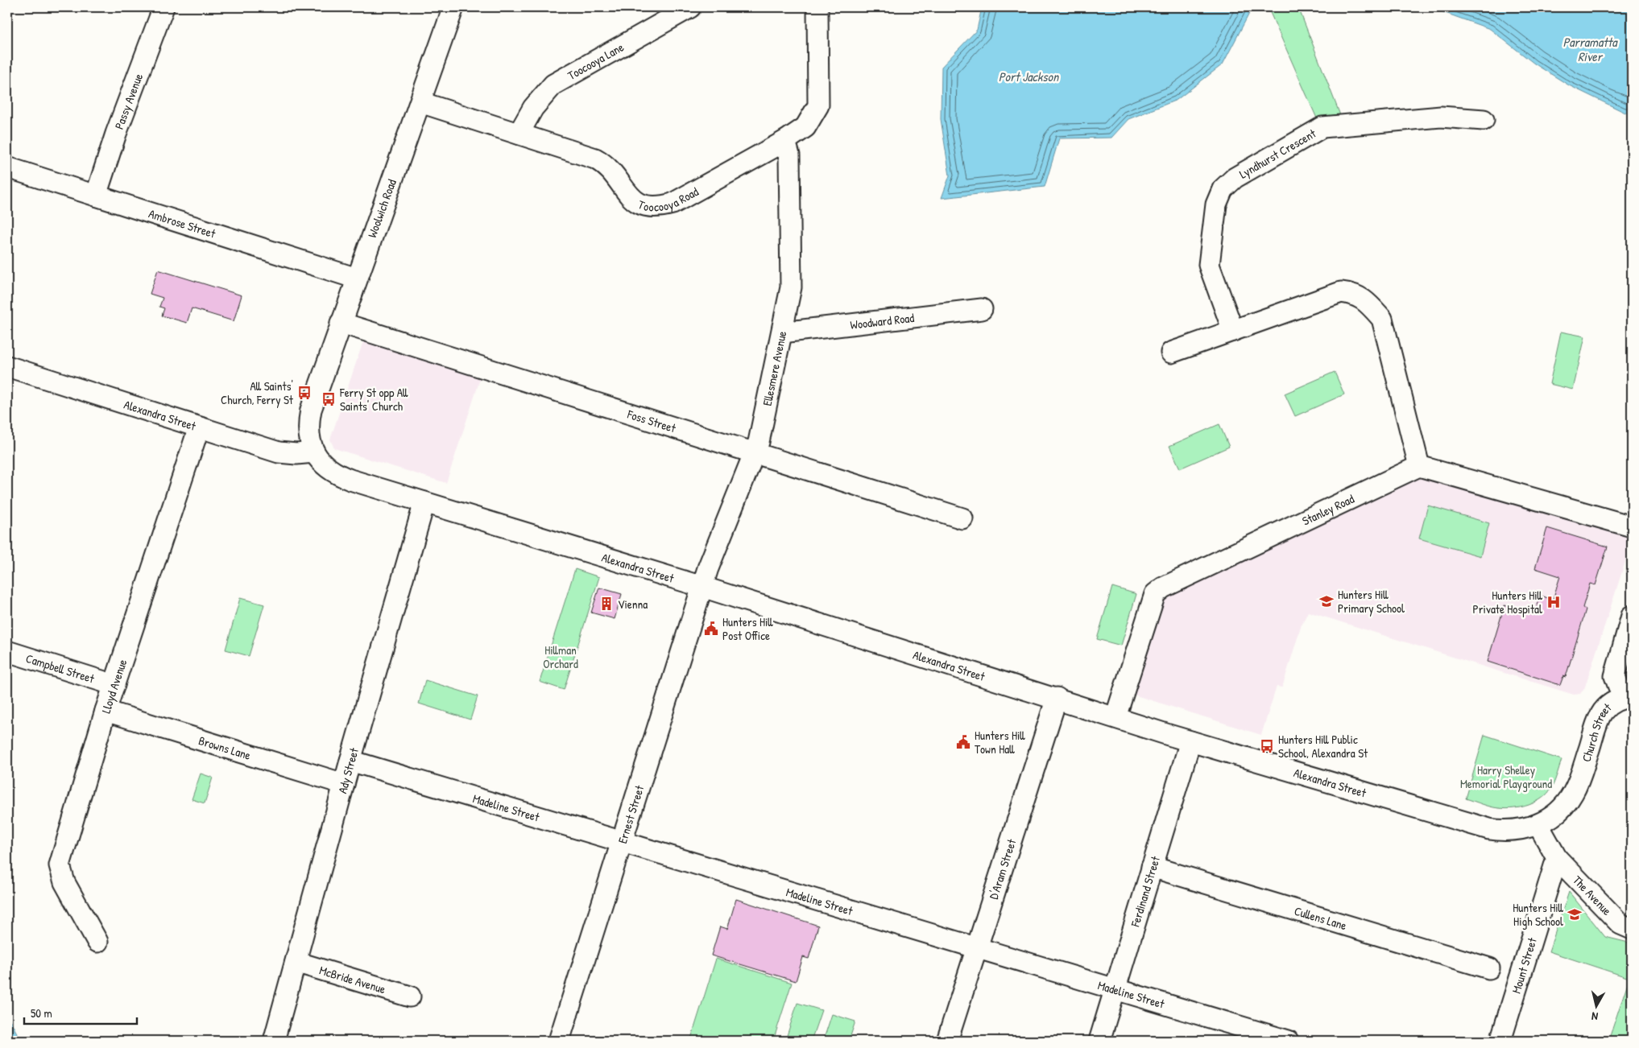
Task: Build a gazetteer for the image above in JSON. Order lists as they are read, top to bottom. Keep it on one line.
{"streets":{"street":["Toocooya Lane","Passy Avenue","Lyndhurst Crescent","Toocooya Road","Woolwich Road","Ambrose Street","Woodward Road","Ellesmere Avenue","Alexandra Street","Foss Street","Stanley Road","Campbell Street","Lloyd Avenue","Church Street","Browns Lane","Ady Street","Madeline Street","Ernest Street","D'Aram Street","Ferdinand Street","The Avenue","Cullens Lane","Mount Street","McBride Avenue"]},"crossings":[["Toocooya Lane","Toocooya Road"],["Passy Avenue","Ambrose Street"],["Toocooya Road","Woolwich Road"],["Toocooya Road","Ellesmere Avenue"],["Woolwich Road","Ambrose Street"],["Woolwich Road","Alexandra Street"],["Woolwich Road","Foss Street"],["Woodward Road","Ellesmere Avenue"],["Ellesmere Avenue","Alexandra Street"],["Ellesmere Avenue","Foss Street"],["Ellesmere Avenue","Ernest Street"],["Alexandra Street","Stanley Road"],["Alexandra Street","Lloyd Avenue"],["Alexandra Street","Church Street"],["Alexandra Street","Ady Street"],["Alexandra Street","Ernest Street"],["Alexandra Street","D'Aram Street"],["Alexandra Street","Ferdinand Street"],["Campbell Street","Lloyd Avenue"],["Lloyd Avenue","Browns Lane"],["Browns Lane","Ady Street"],["Ady Street","Madeline Street"],["Ady Street","McBride Avenue"],["Madeline Street","Ernest Street"],["Madeline Street","D'Aram Street"],["Madeline Street","Ferdinand Street"],["Ferdinand Street","Cullens Lane"],["The Avenue","Mount Street"]],"water":["Parramatta River","Port Jackson"],"parks":["Hillman Orchard","Harry Shelley Memorial Playground"],"places":{"bus stop":["All Saints' Church, Ferry St","Ferry St opp All Saints' Church","Hunters Hill Public School, Alexandra St"],"school or university":["Hunters Hill Primary School","Hunters Hill High School"],"hospital":["Hunters Hill Private Hospital"],"building":["Vienna"],"public building":["Hunters Hill Post Office","Hunters Hill Town Hall"]},"scale_bar":"50 m","north":"bottom"}
